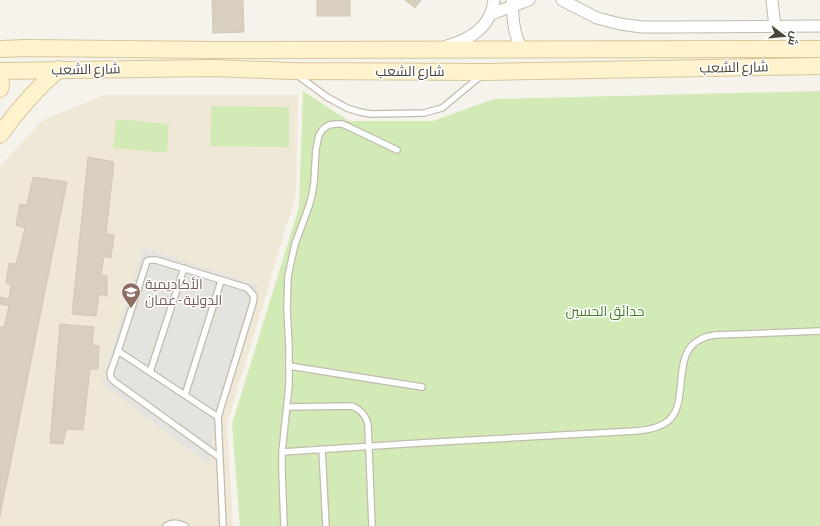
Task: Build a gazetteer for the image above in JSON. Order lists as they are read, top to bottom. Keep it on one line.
{"streets":{"main road":["شارع الشعب"]},"parks":["حدائق الحسين"],"places":{"school or university":["الأكاديمية الدولية - عمان"]},"north":"right"}
